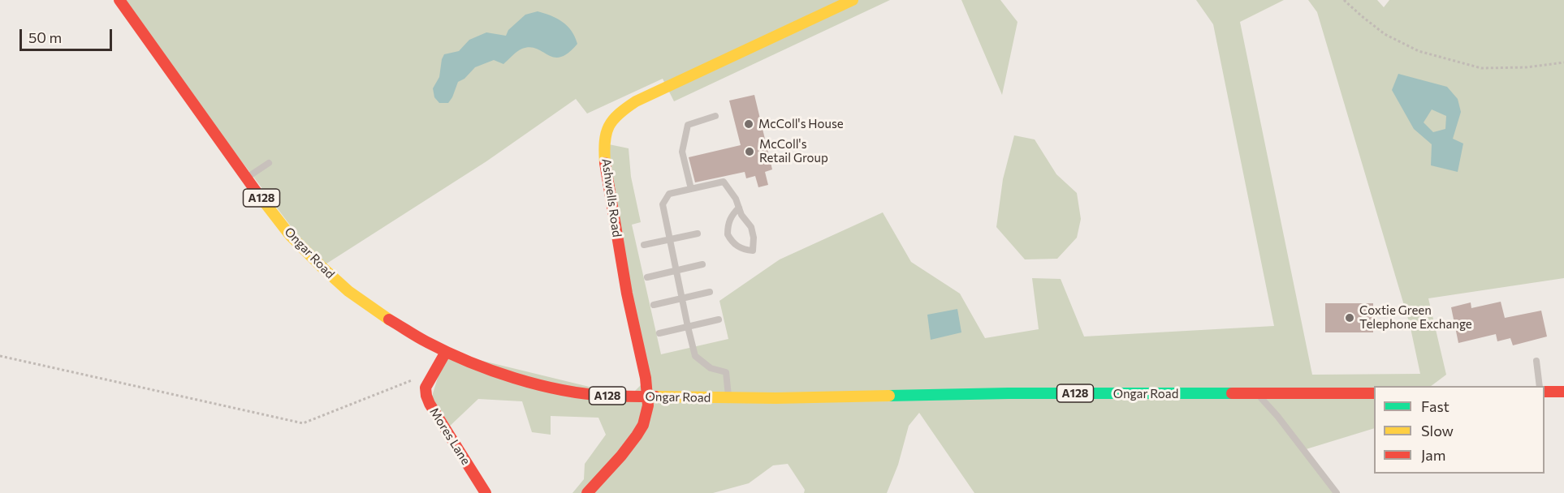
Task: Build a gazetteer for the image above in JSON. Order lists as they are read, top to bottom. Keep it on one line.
{"streets":{"main road":["A128","Ashwells Road","Ongar Road","Mores Lane"]},"crossings":[["Ashwells Road","Ongar Road"]],"places":["McColl's House","McColl's Retail Group","Coxtie Green Telephone Exchange"],"legend":["Fast","Slow","Jam"],"scale_bar":"50 m"}
